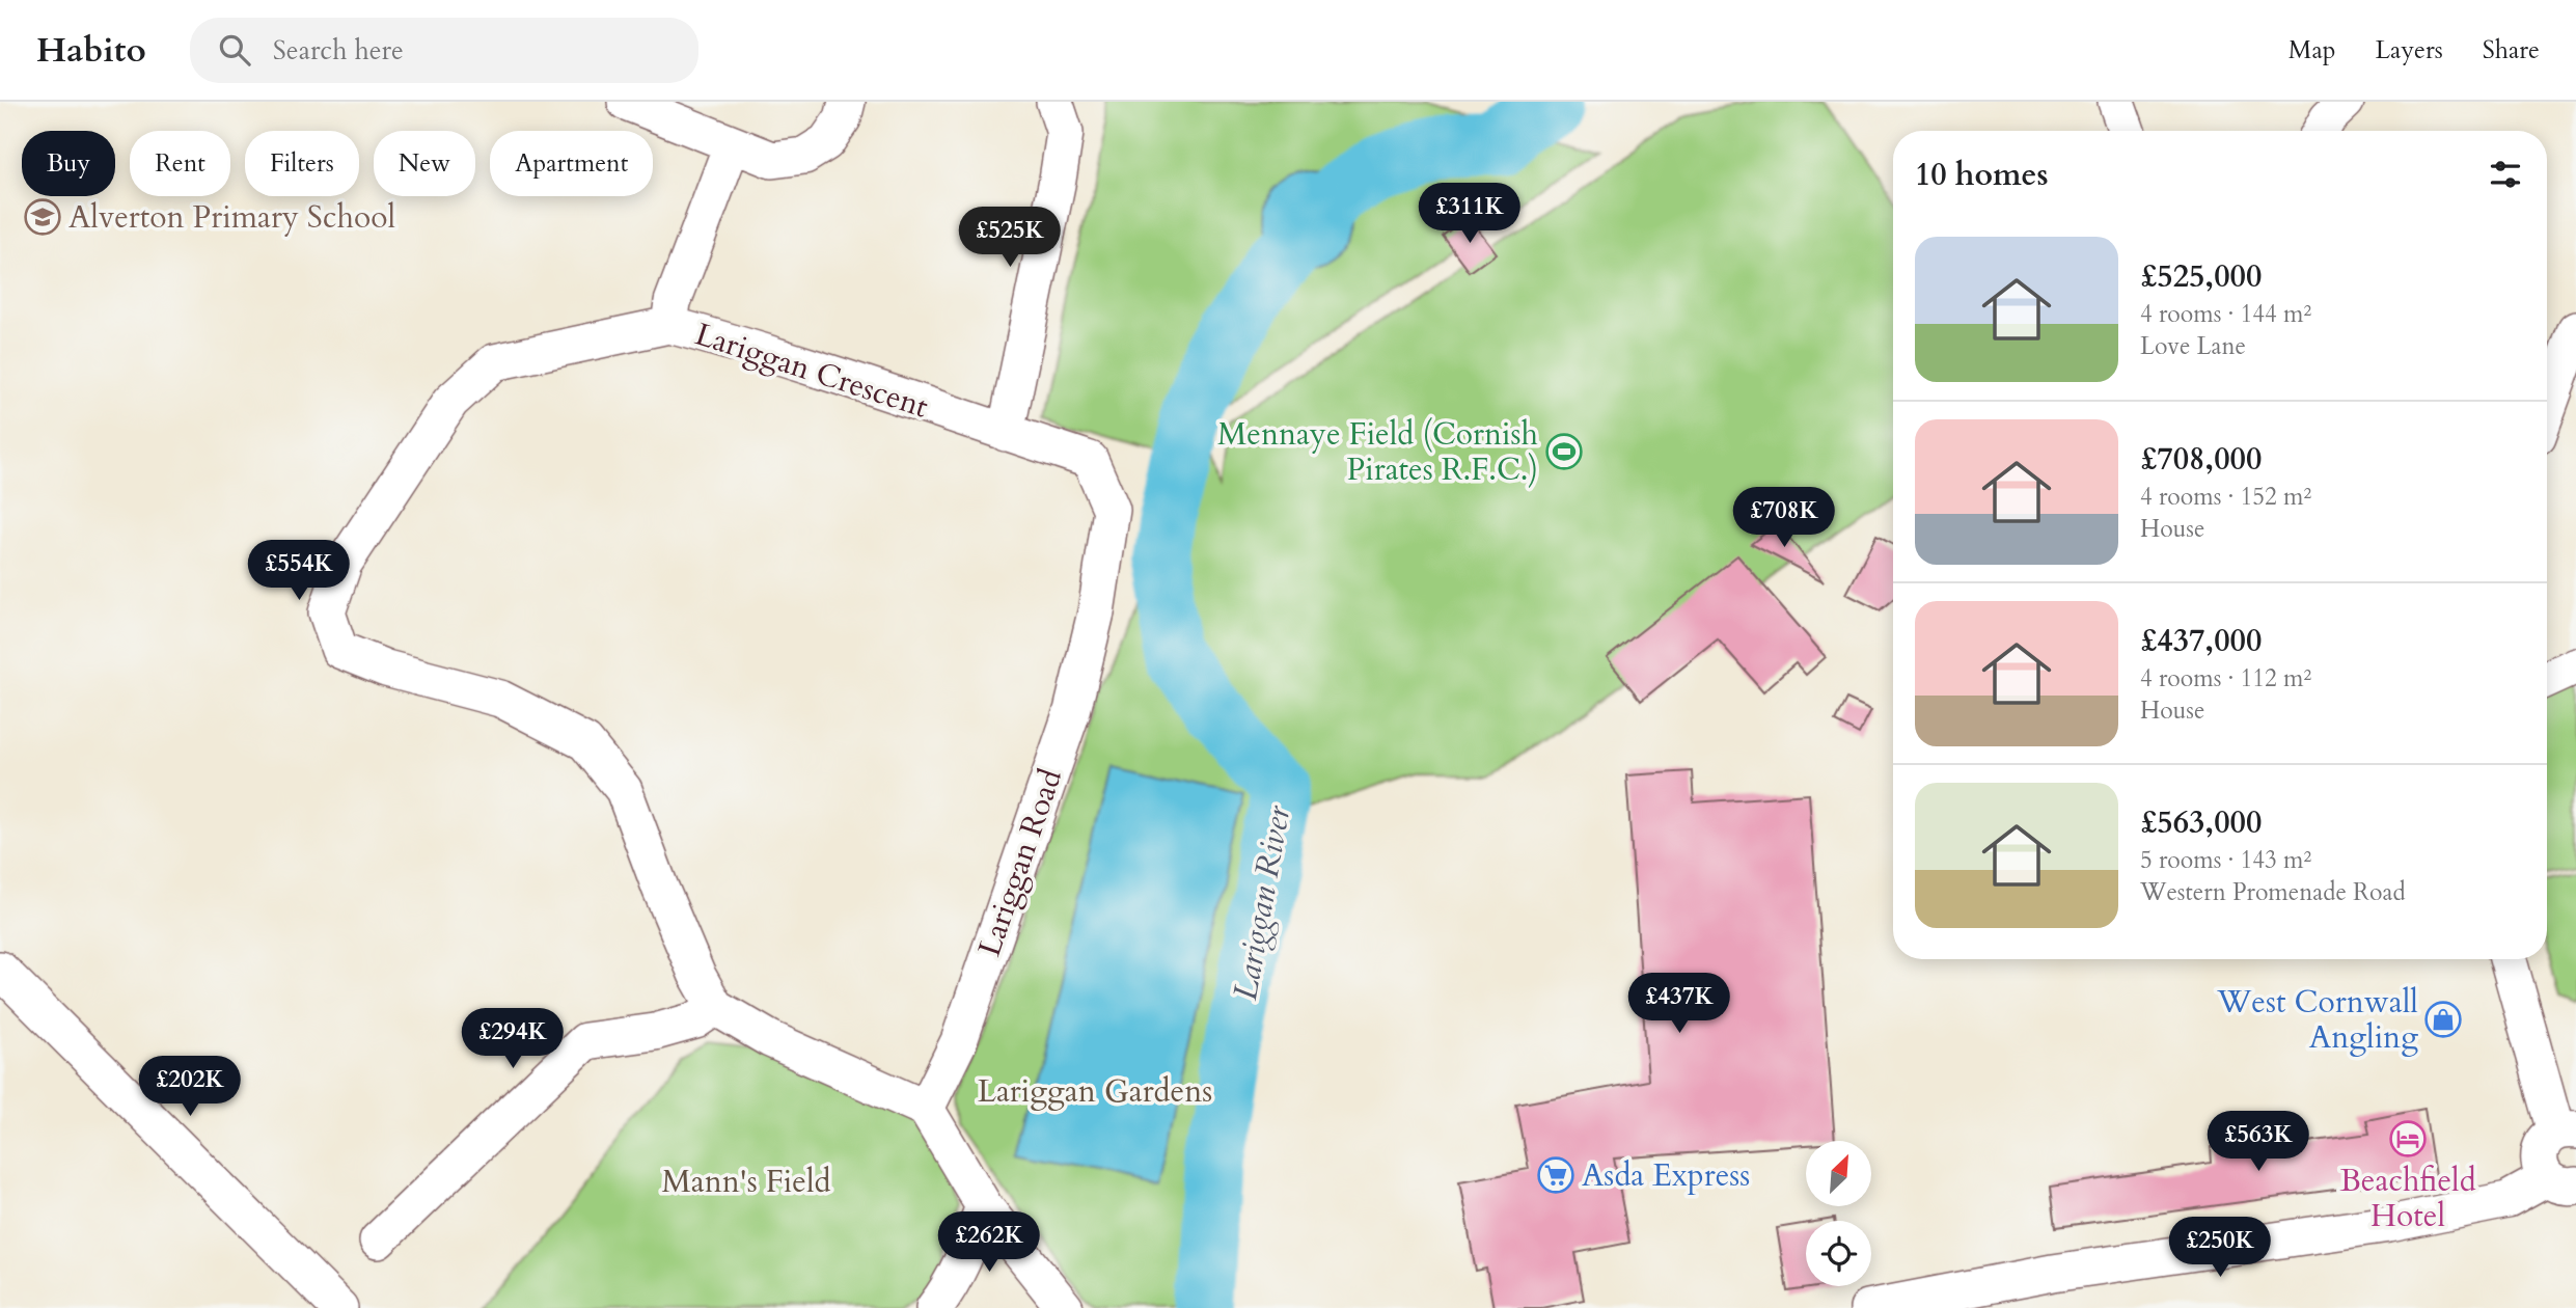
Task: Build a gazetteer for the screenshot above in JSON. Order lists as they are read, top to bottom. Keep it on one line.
{"streets":{"street":["Lariggan Crescent","Lariggan Road"]},"crossings":[["Lariggan Crescent","Lariggan Road"]],"water":["Lariggan River"],"parks":["Lariggan Gardens","Mann's Field"],"places":{"school or university":["Alverton Primary School"],"sports":["Mennaye Field (Cornish Pirates R.F.C.)"],"shop":["West Cornwall Angling"],"hotel":["Beachfield Hotel"],"supermarket":["Asda Express"]},"north":"top right","page":{"header":"Habito","search":"Search here","nav":["Map","Layers","Share"],"chip":["Buy","Rent","Filters","New","Apartment"],"heading":"10 homes","price":["£311K","£525K","£708K","£554K","£437K","£294K","£202K","£563K","£262K","£250K"],"list":[{"name":"£525,000","note":"4 rooms · 144 m² · Love Lane"},{"name":"£708,000","note":"4 rooms · 152 m² · House"},{"name":"£437,000","note":"4 rooms · 112 m² · House"},{"name":"£563,000","note":"5 rooms · 143 m² · Western Promenade Road"}]}}
